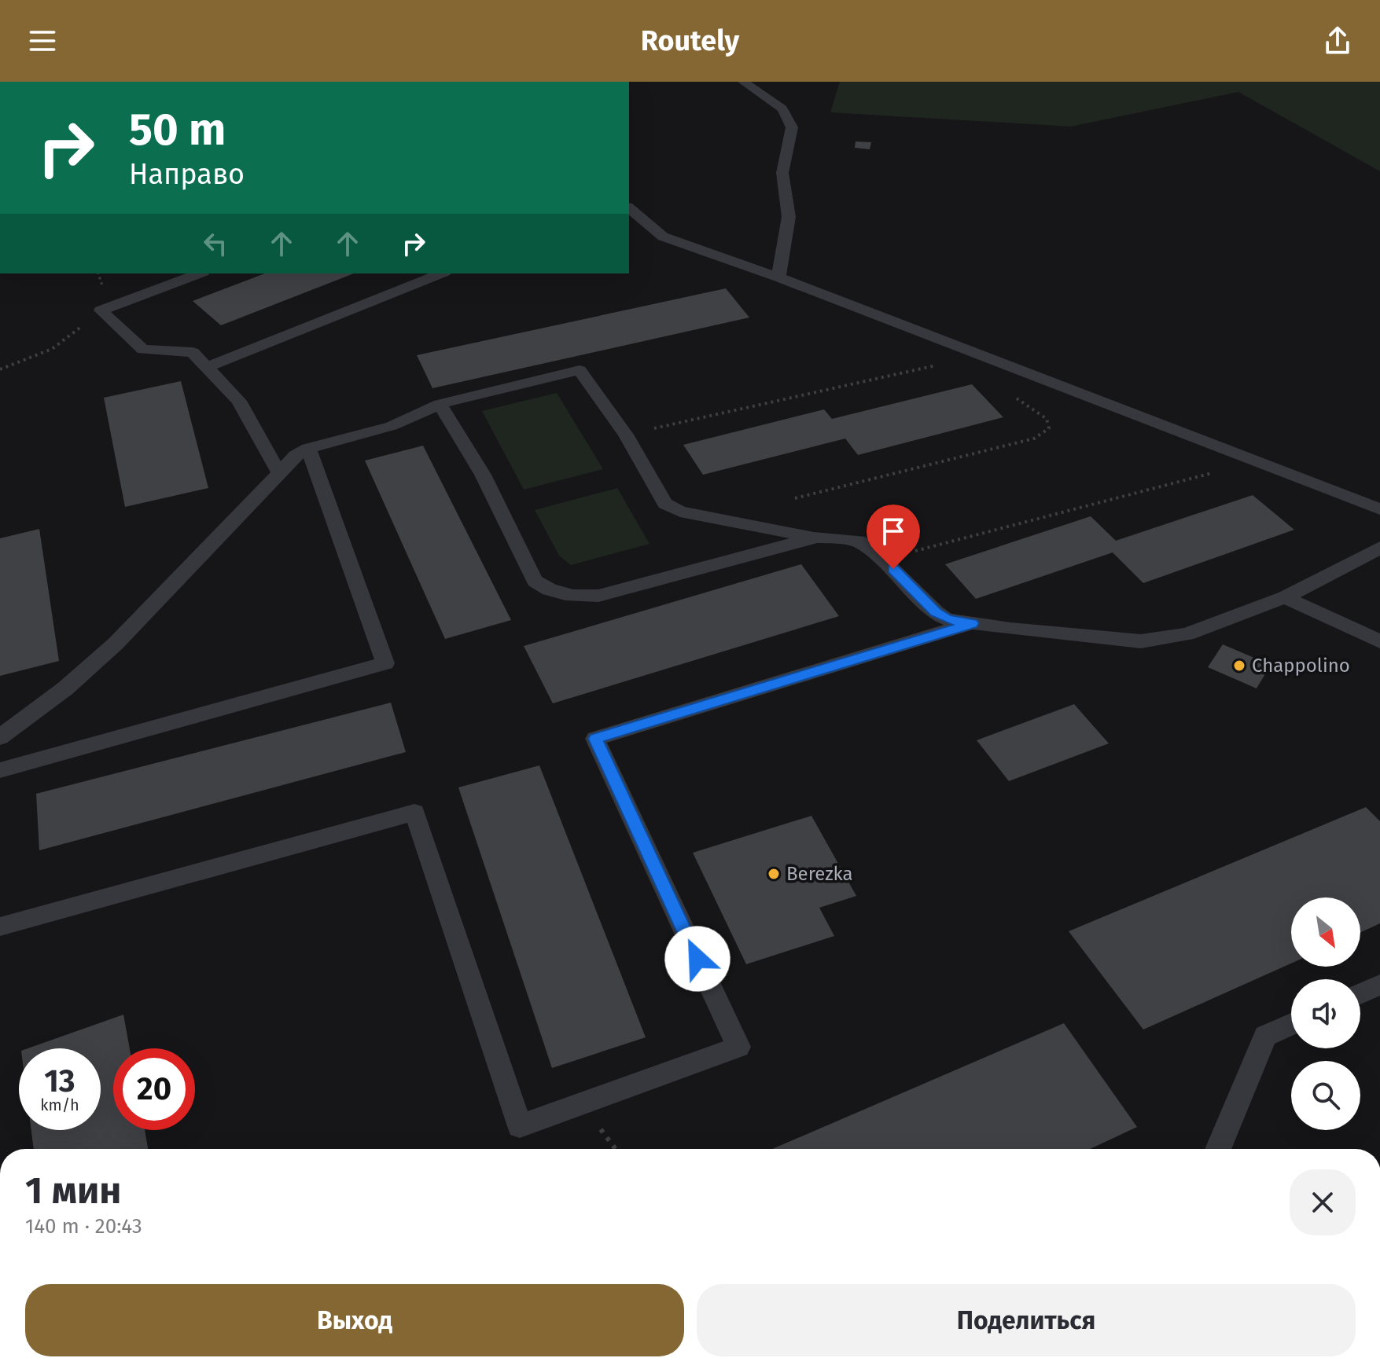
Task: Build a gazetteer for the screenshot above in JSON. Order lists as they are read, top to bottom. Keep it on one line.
{"places":["Chappolino","Berezka"],"north":"bottom right","page":{"header":"Routely","turn":["50 m","Направо"],"speed":"13 km/h","limit":"20","heading":["1 мин","140 m · 20:43"],"buttons":["Выход","Поделиться"]}}
